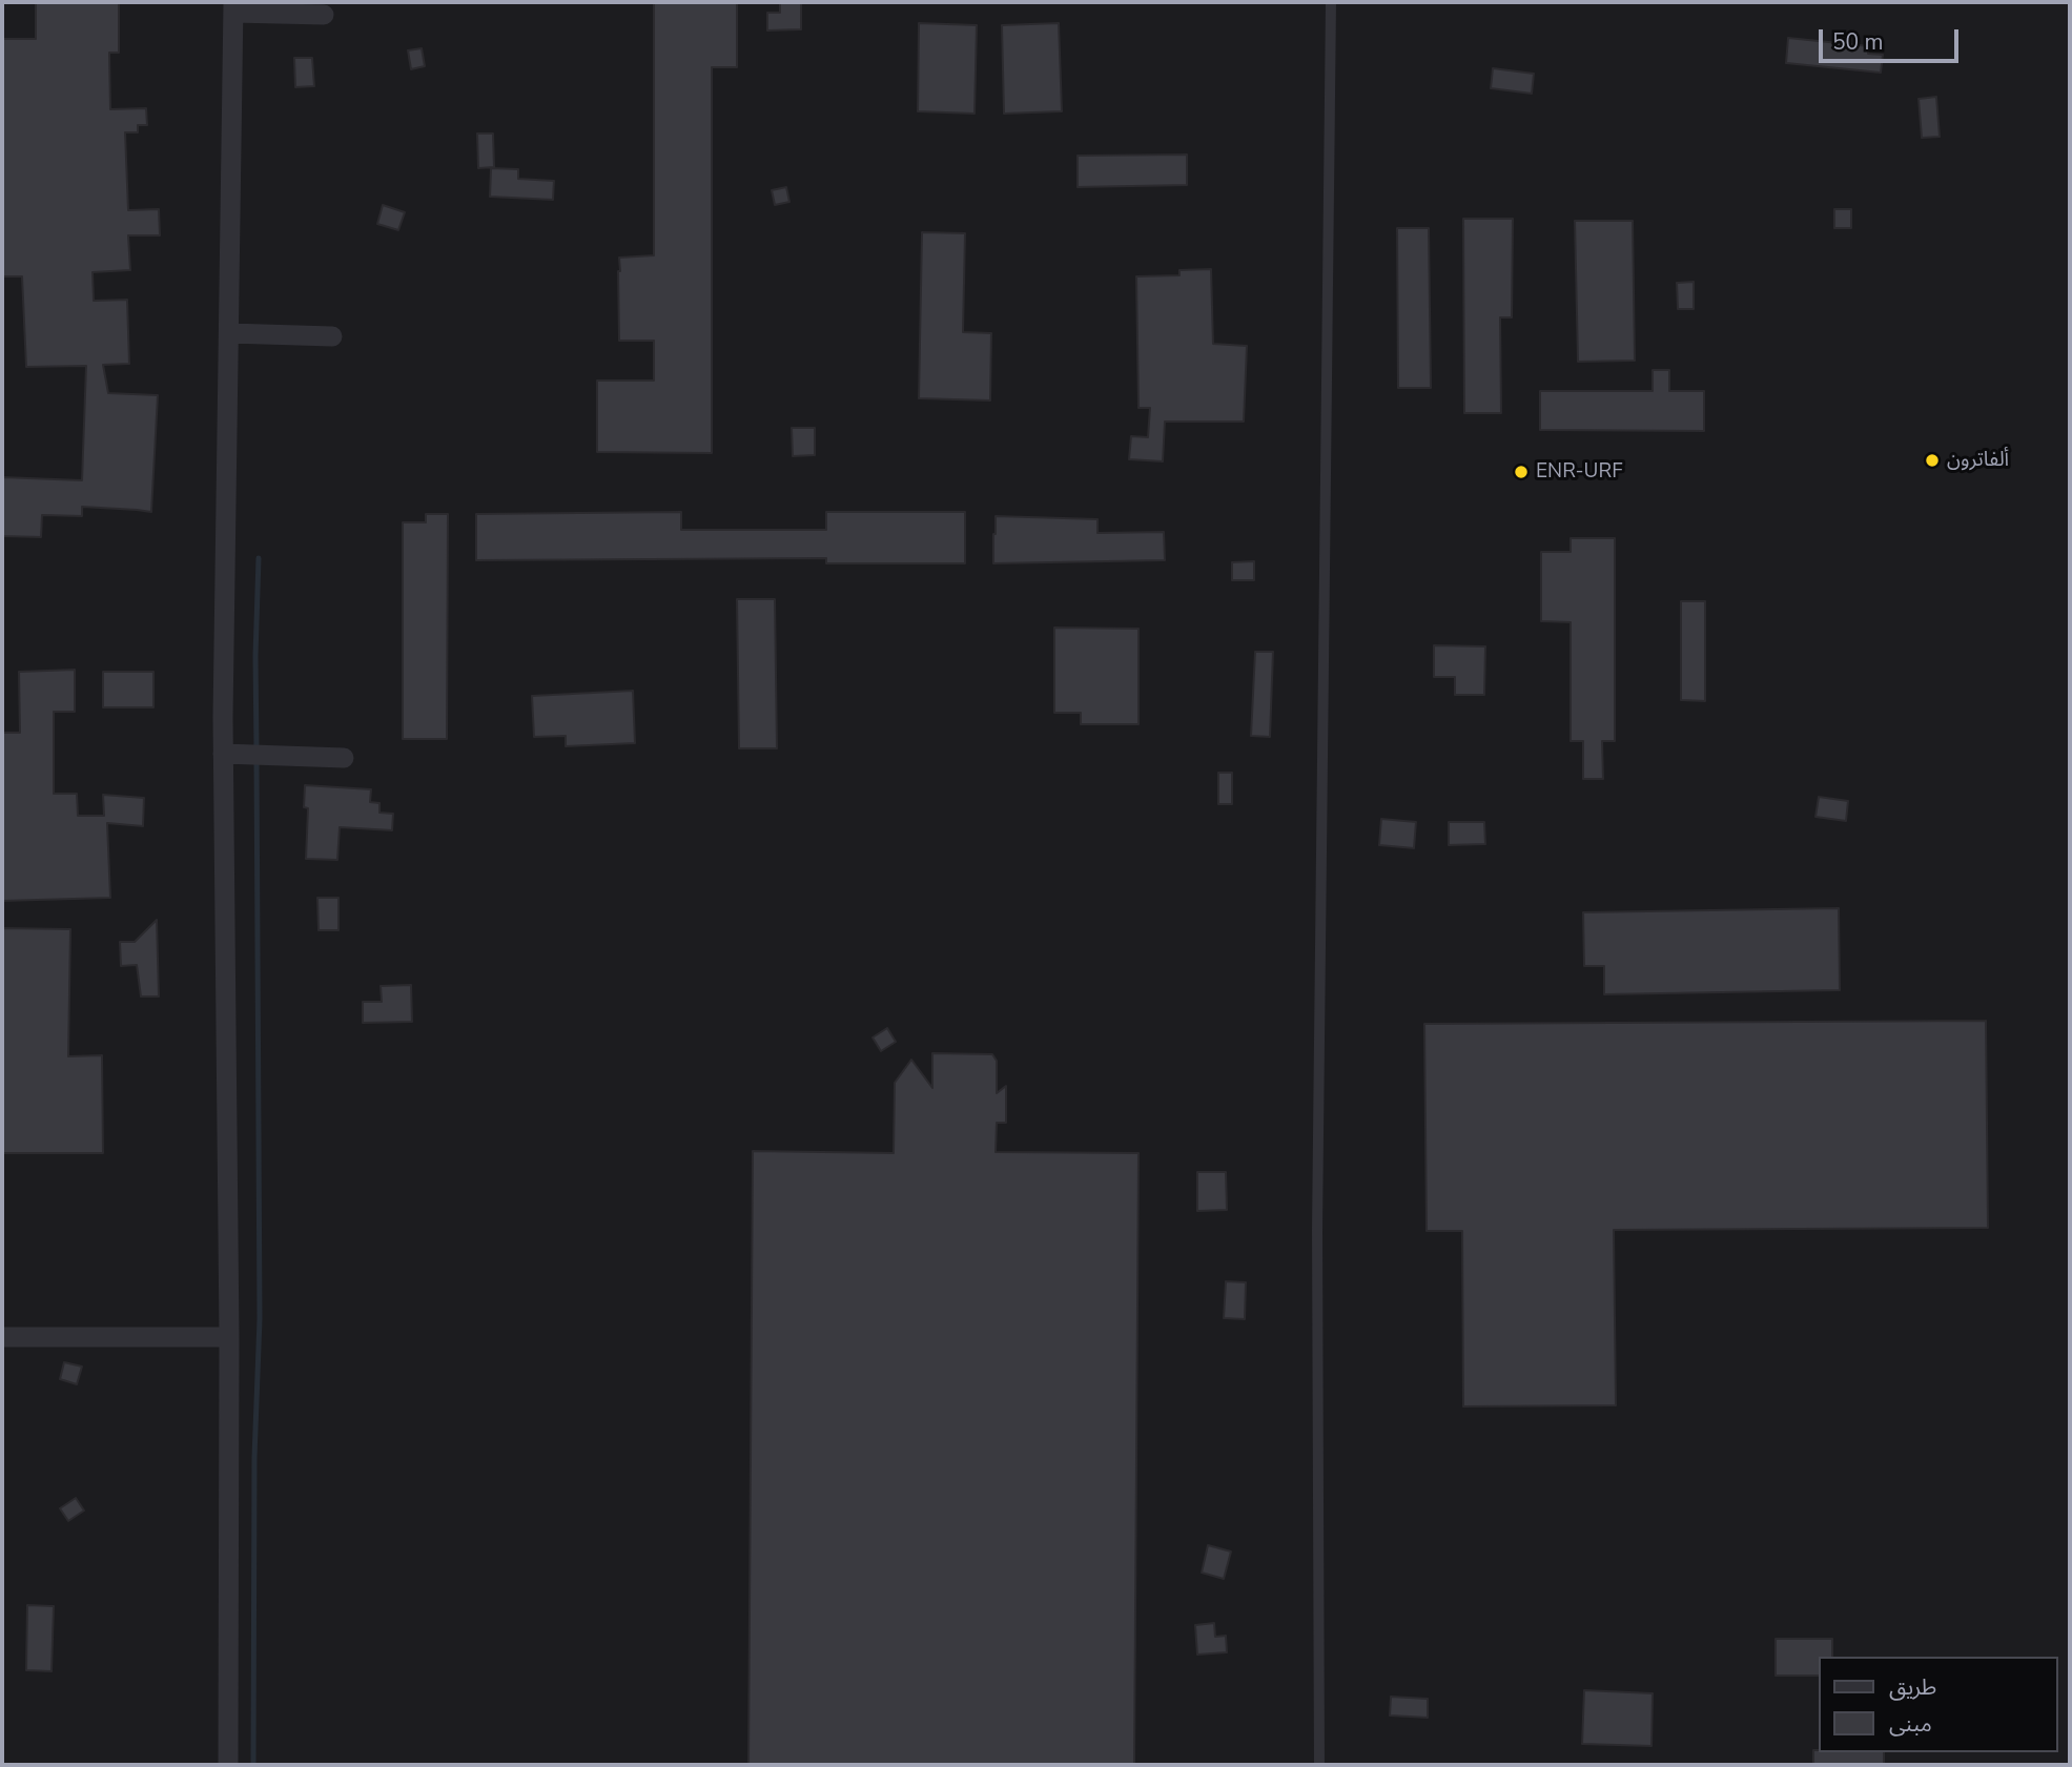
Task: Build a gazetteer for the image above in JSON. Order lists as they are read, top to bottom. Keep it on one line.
{"places":["ألفاترون","ENR-URF"],"legend":["طريق","مبنى"],"scale_bar":"50 m"}
